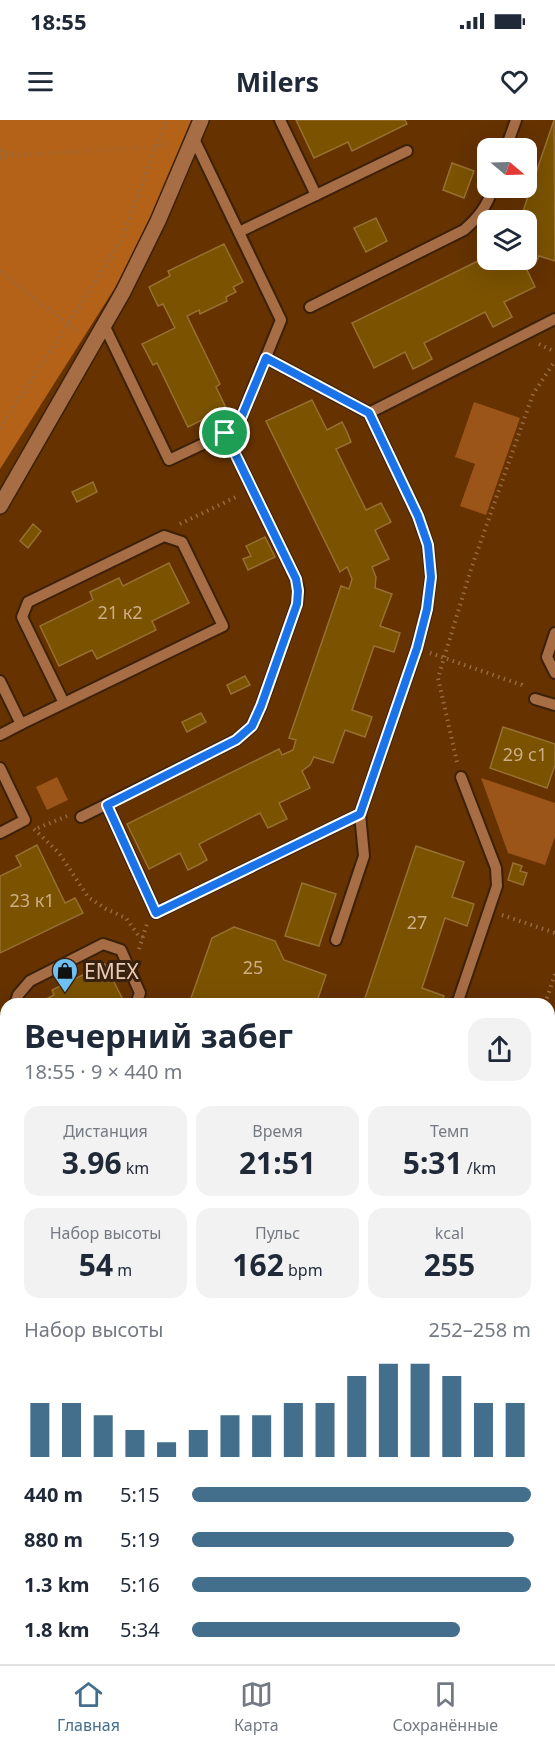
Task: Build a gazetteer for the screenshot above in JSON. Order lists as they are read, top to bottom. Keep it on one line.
{"places":{"shop":["EMEX"]},"house_numbers":["21 к2","29 с1","23 к1","27","25"],"north":"right","page":{"status":"18:55","header":"Milers","heading":["Вечерний забег","18:55 · 9 × 440 m"],"stats":[["Дистанция","3.96 km"],["Время","21:51"],["Темп","5:31 /km"],["Набор высоты","54 m"],["Пульс","162 bpm"],["kcal","255"]],"chart":["Набор высоты","252–258 m"],"list":[{"name":"440 m","note":"5:15"},{"name":"880 m","note":"5:19"},{"name":"1.3 km","note":"5:16"},{"name":"1.8 km","note":"5:34"}],"tabs":["Главная","Карта","Сохранённые"]}}
